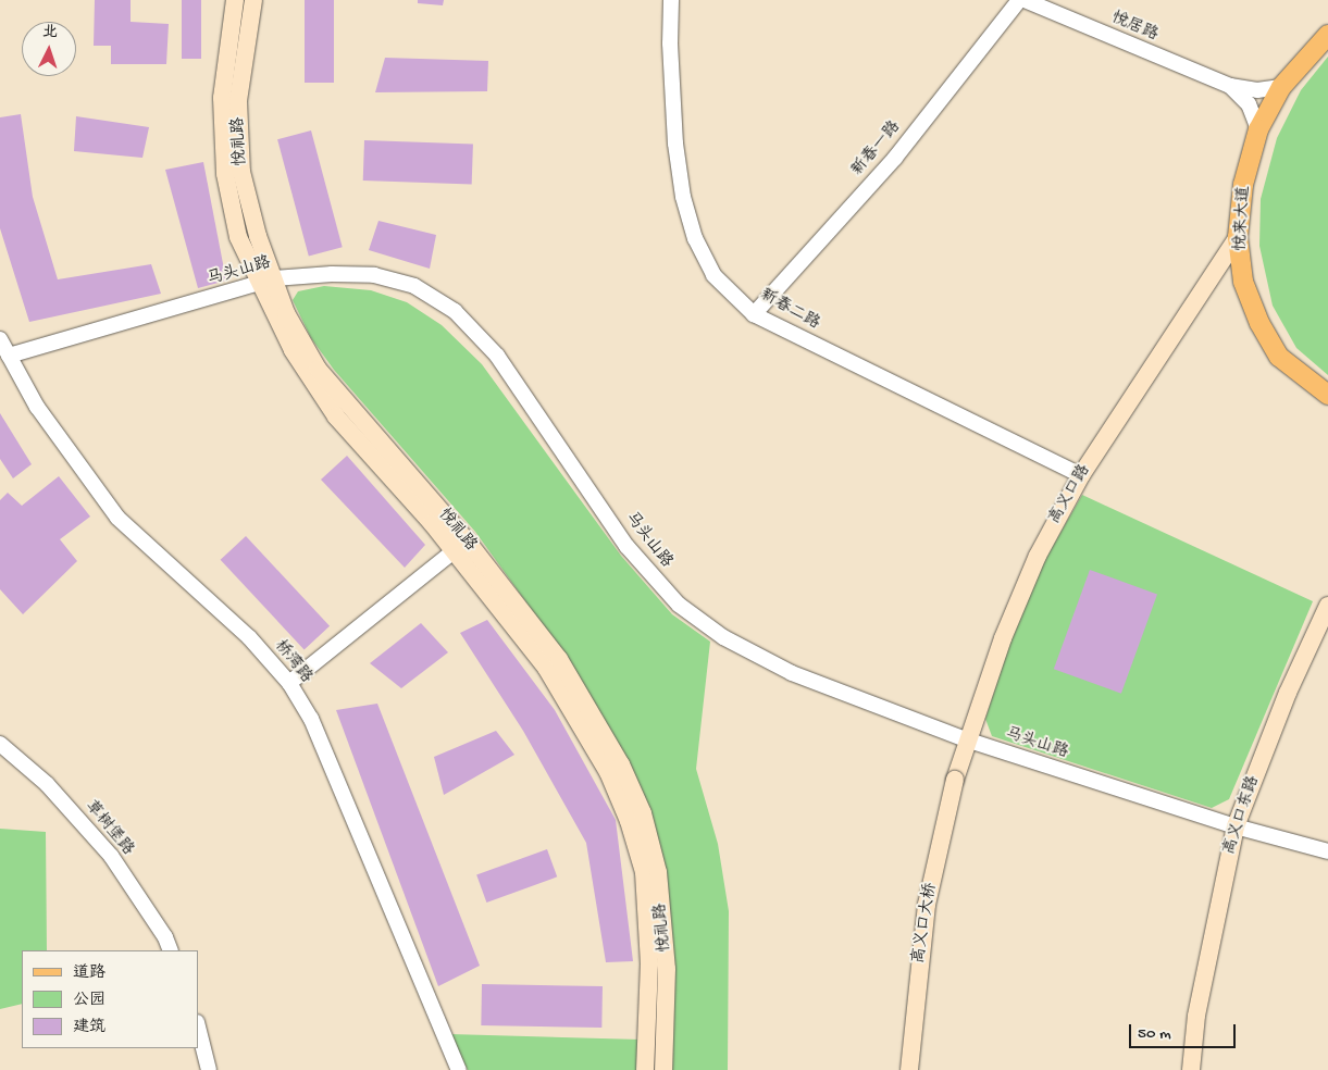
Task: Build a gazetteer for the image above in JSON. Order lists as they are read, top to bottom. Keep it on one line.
{"streets":{"main road":["悦礼路","悦来大道","高义口路","高义口东路","高义口大桥"],"street":["悦居路","新春一路","马头山路","新春二路","桥湾路","草树堡路"]},"crossings":[["悦礼路","马头山路"],["新春一路","新春二路"],["悦来大道","高义口路"],["马头山路","高义口路"],["马头山路","桥湾路"],["马头山路","高义口东路"],["新春二路","高义口路"],["高义口路","高义口大桥"]],"legend":["道路","公园","建筑"],"scale_bar":"50 m","north":"top"}
